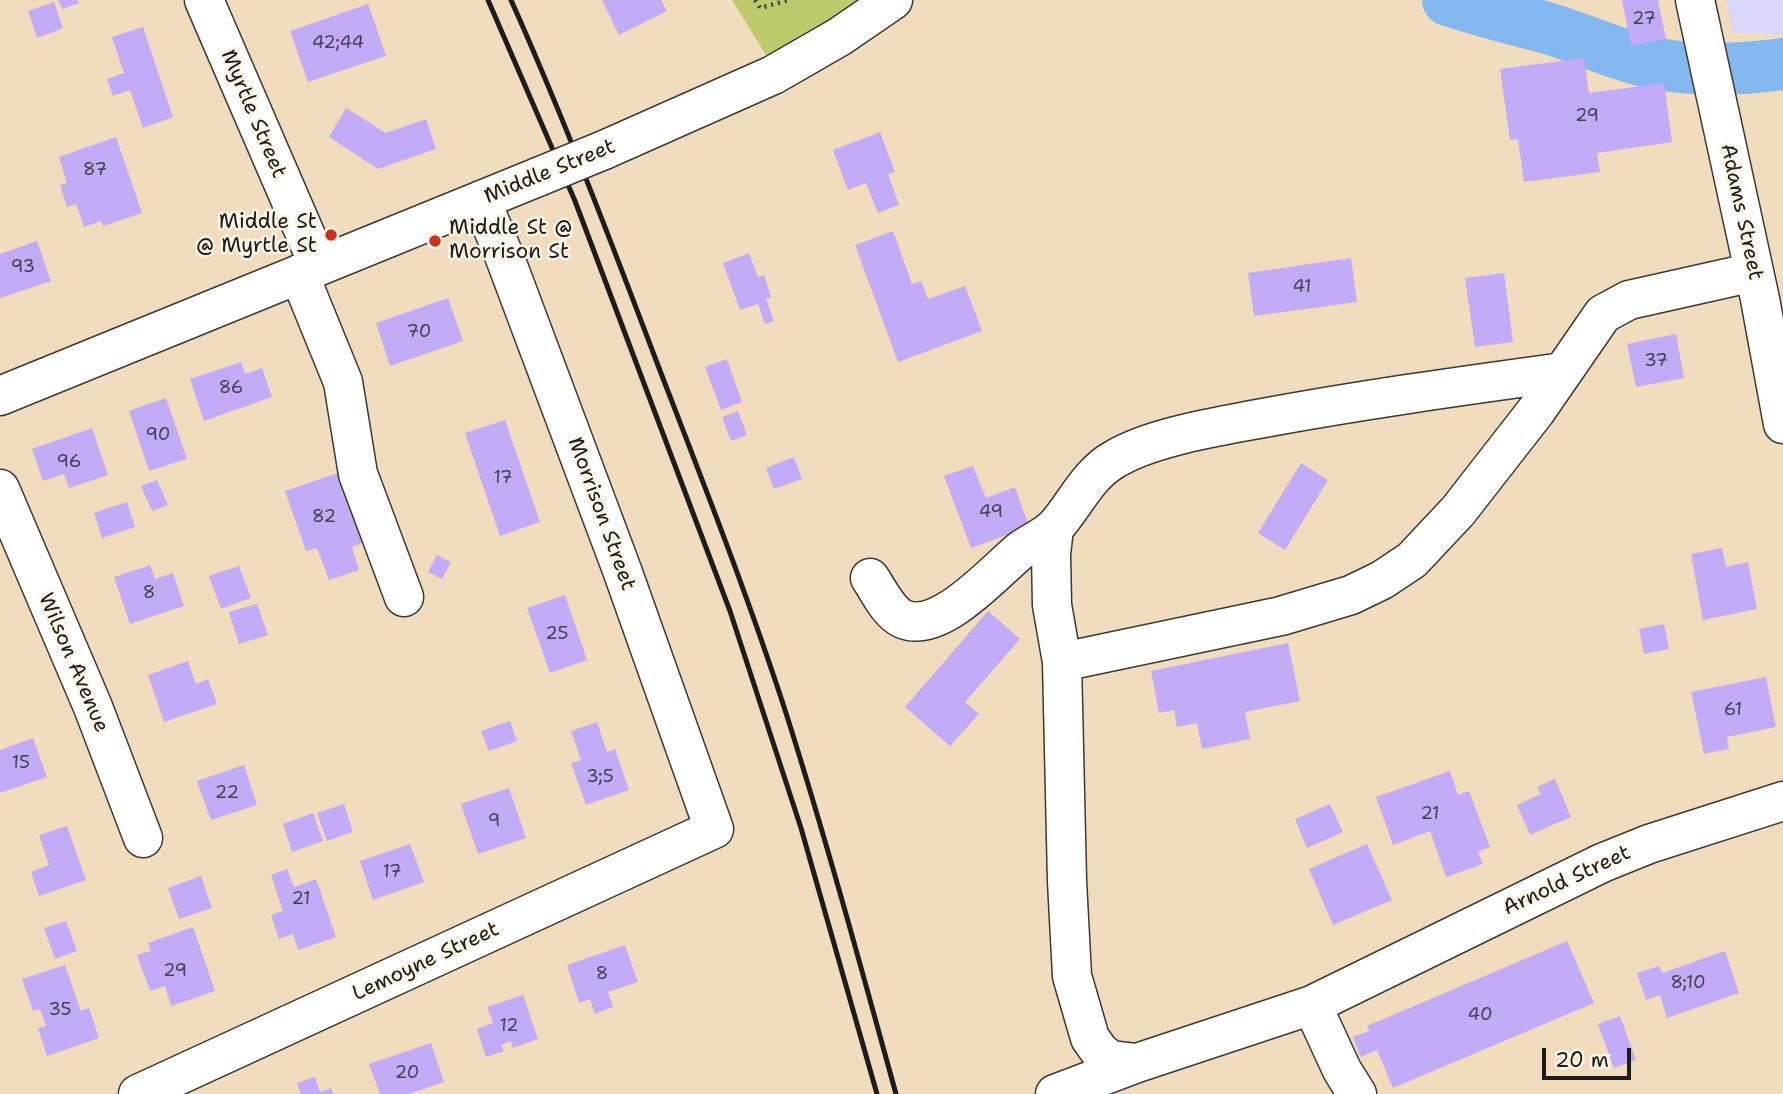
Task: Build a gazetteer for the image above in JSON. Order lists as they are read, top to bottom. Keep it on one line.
{"streets":{"street":["Myrtle Street","Middle Street","Adams Street","Morrison Street","Wilson Avenue","Arnold Street","Lemoyne Street"]},"crossings":[["Myrtle Street","Middle Street"],["Middle Street","Morrison Street"],["Morrison Street","Lemoyne Street"]],"places":["Middle St @ Myrtle St","Middle St @ Morrison St"],"house_numbers":["27","42;44","29","87","93","41","70","37","86","90","96","17","49","82","8","25","61","15","3;5","22","21","9","17","21","29","8","8;10","35","40","12","20"],"scale_bar":"20 m"}
